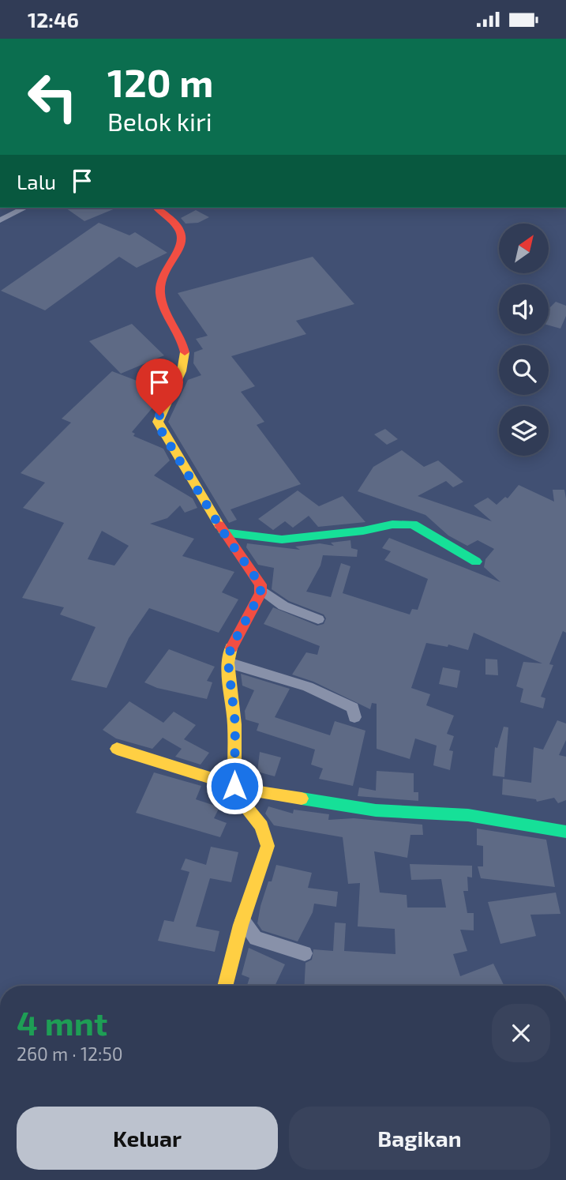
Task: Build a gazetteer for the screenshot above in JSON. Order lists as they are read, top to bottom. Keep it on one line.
{"north":"top right","page":{"status":"12:46","turn":["120 m","Belok kiri"],"then":"Lalu","heading":["4 mnt","260 m · 12:50"],"buttons":["Keluar","Bagikan"]}}
